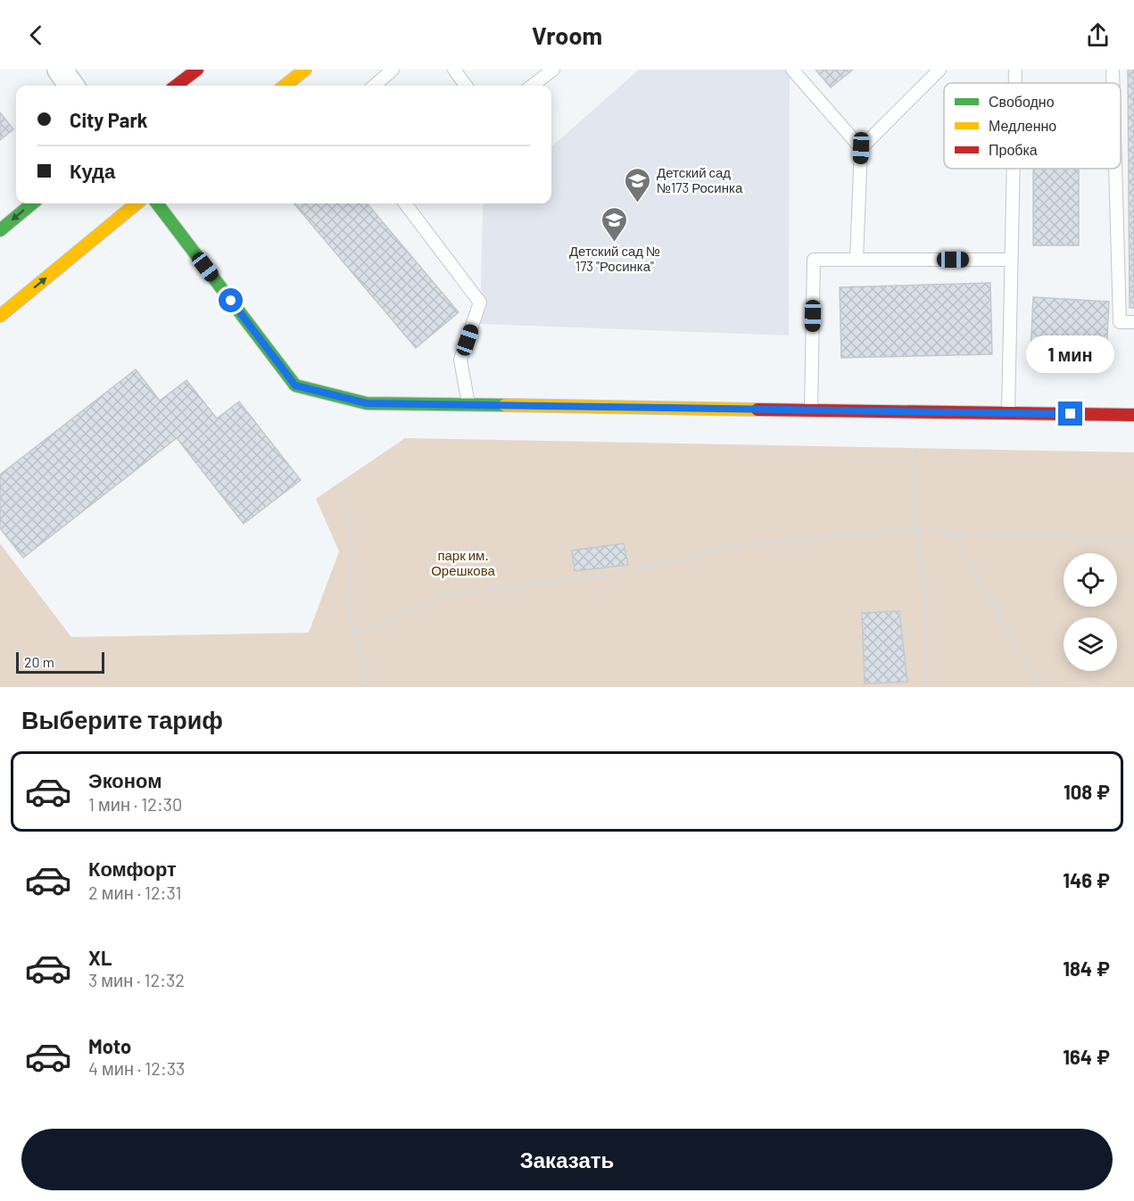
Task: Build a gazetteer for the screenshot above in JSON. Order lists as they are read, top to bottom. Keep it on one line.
{"parks":["парк им. Орешкова"],"places":{"school or university":["Детский сад №173 Росинка","Детский сад № 173 \"Росинка\""]},"legend":["Свободно","Медленно","Пробка"],"scale_bar":"20 m","page":{"header":"Vroom","banner":["City Park","Куда"],"bubble":"1 мин","scale":"20 m","heading":"Выберите тариф","list":[{"name":"Эконом","note":"1 мин · 12:30","value":"108 ₽"},{"name":"Комфорт","note":"2 мин · 12:31","value":"146 ₽"},{"name":"XL","note":"3 мин · 12:32","value":"184 ₽"},{"name":"Moto","note":"4 мин · 12:33","value":"164 ₽"}],"buttons":"Заказать"}}
